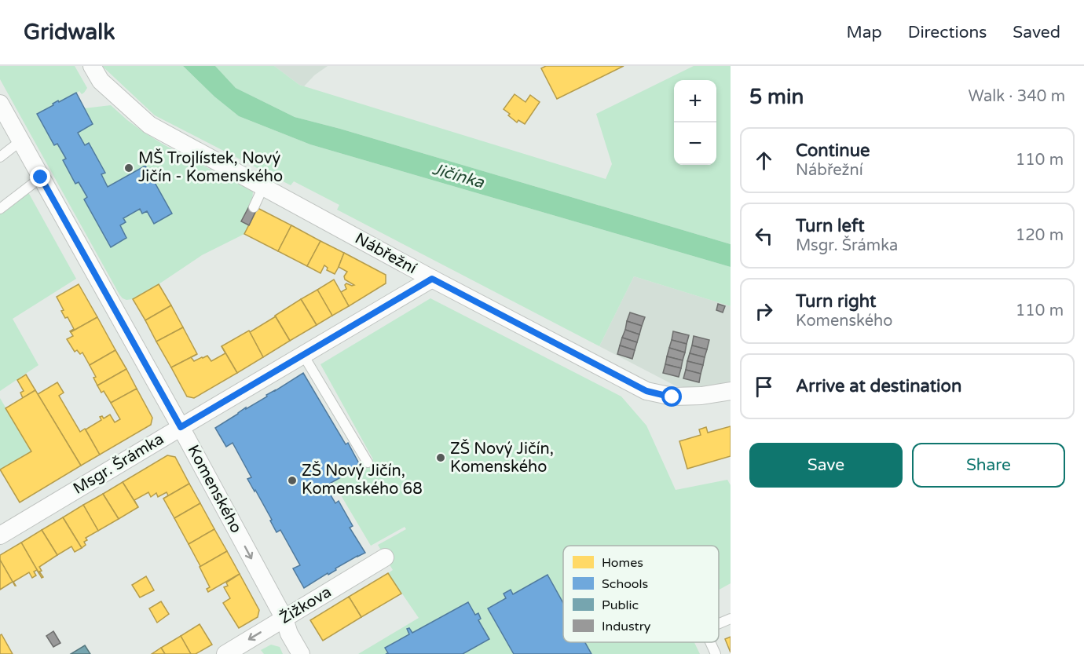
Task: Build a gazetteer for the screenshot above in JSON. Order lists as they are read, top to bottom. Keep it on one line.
{"streets":{"street":["Nábřežní","Msgr. Šrámka","Komenského","Žižkova"]},"crossings":[["Nábřežní","Msgr. Šrámka"],["Msgr. Šrámka","Komenského"],["Komenského","Žižkova"]],"one_way":["Žižkova"],"water":["Jičínka"],"places":["MŠ Trojlístek, Nový Jičín - Komenského","ZŠ Nový Jičín, Komenského","ZŠ Nový Jičín, Komenského 68"],"legend":["Homes","Schools","Public","Industry"],"page":{"header":"Gridwalk","nav":["Map","Directions","Saved"],"heading":["5 min","Walk · 340 m"],"map_buttons":["+","−"],"list":[["Continue","Nábřežní","110 m"],["Turn left","Msgr. Šrámka","120 m"],["Turn right","Komenského","110 m"],"Arrive at destination"],"buttons":["Save","Share"]}}
